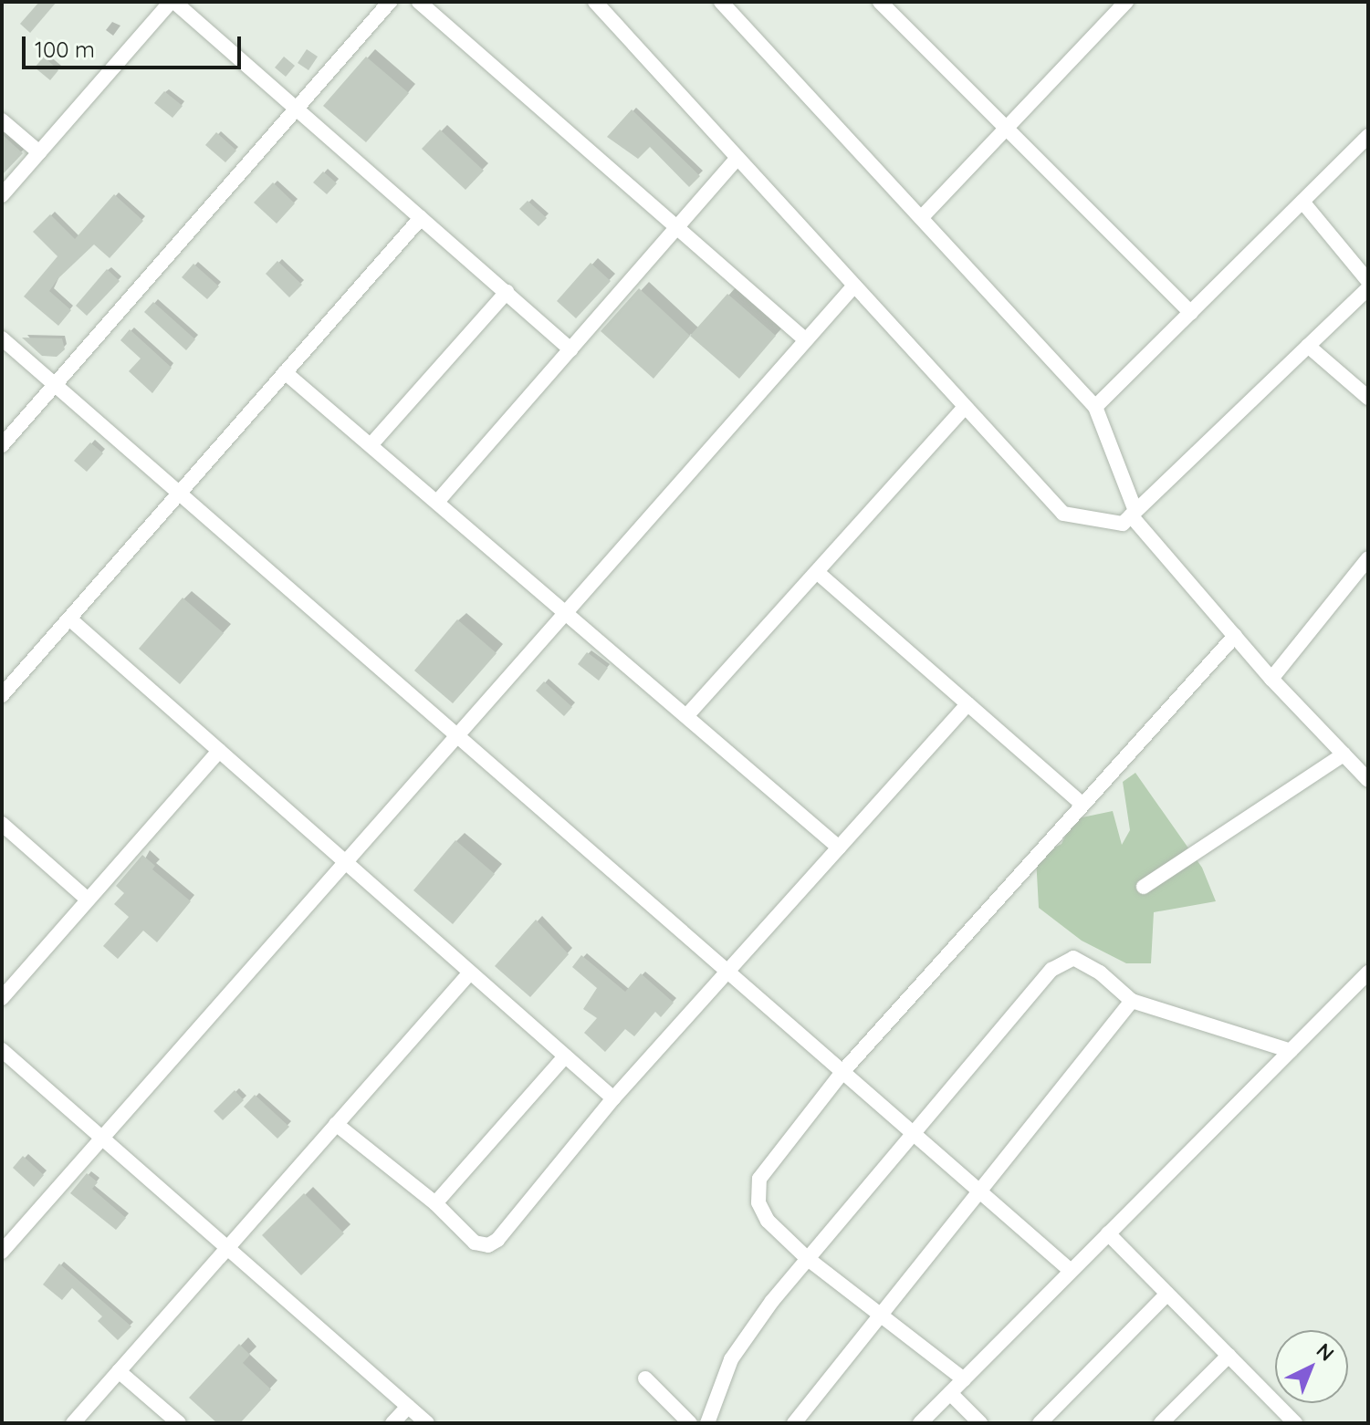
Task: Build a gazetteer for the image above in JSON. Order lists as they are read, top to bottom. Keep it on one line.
{"scale_bar":"100 m","north":"top right"}
